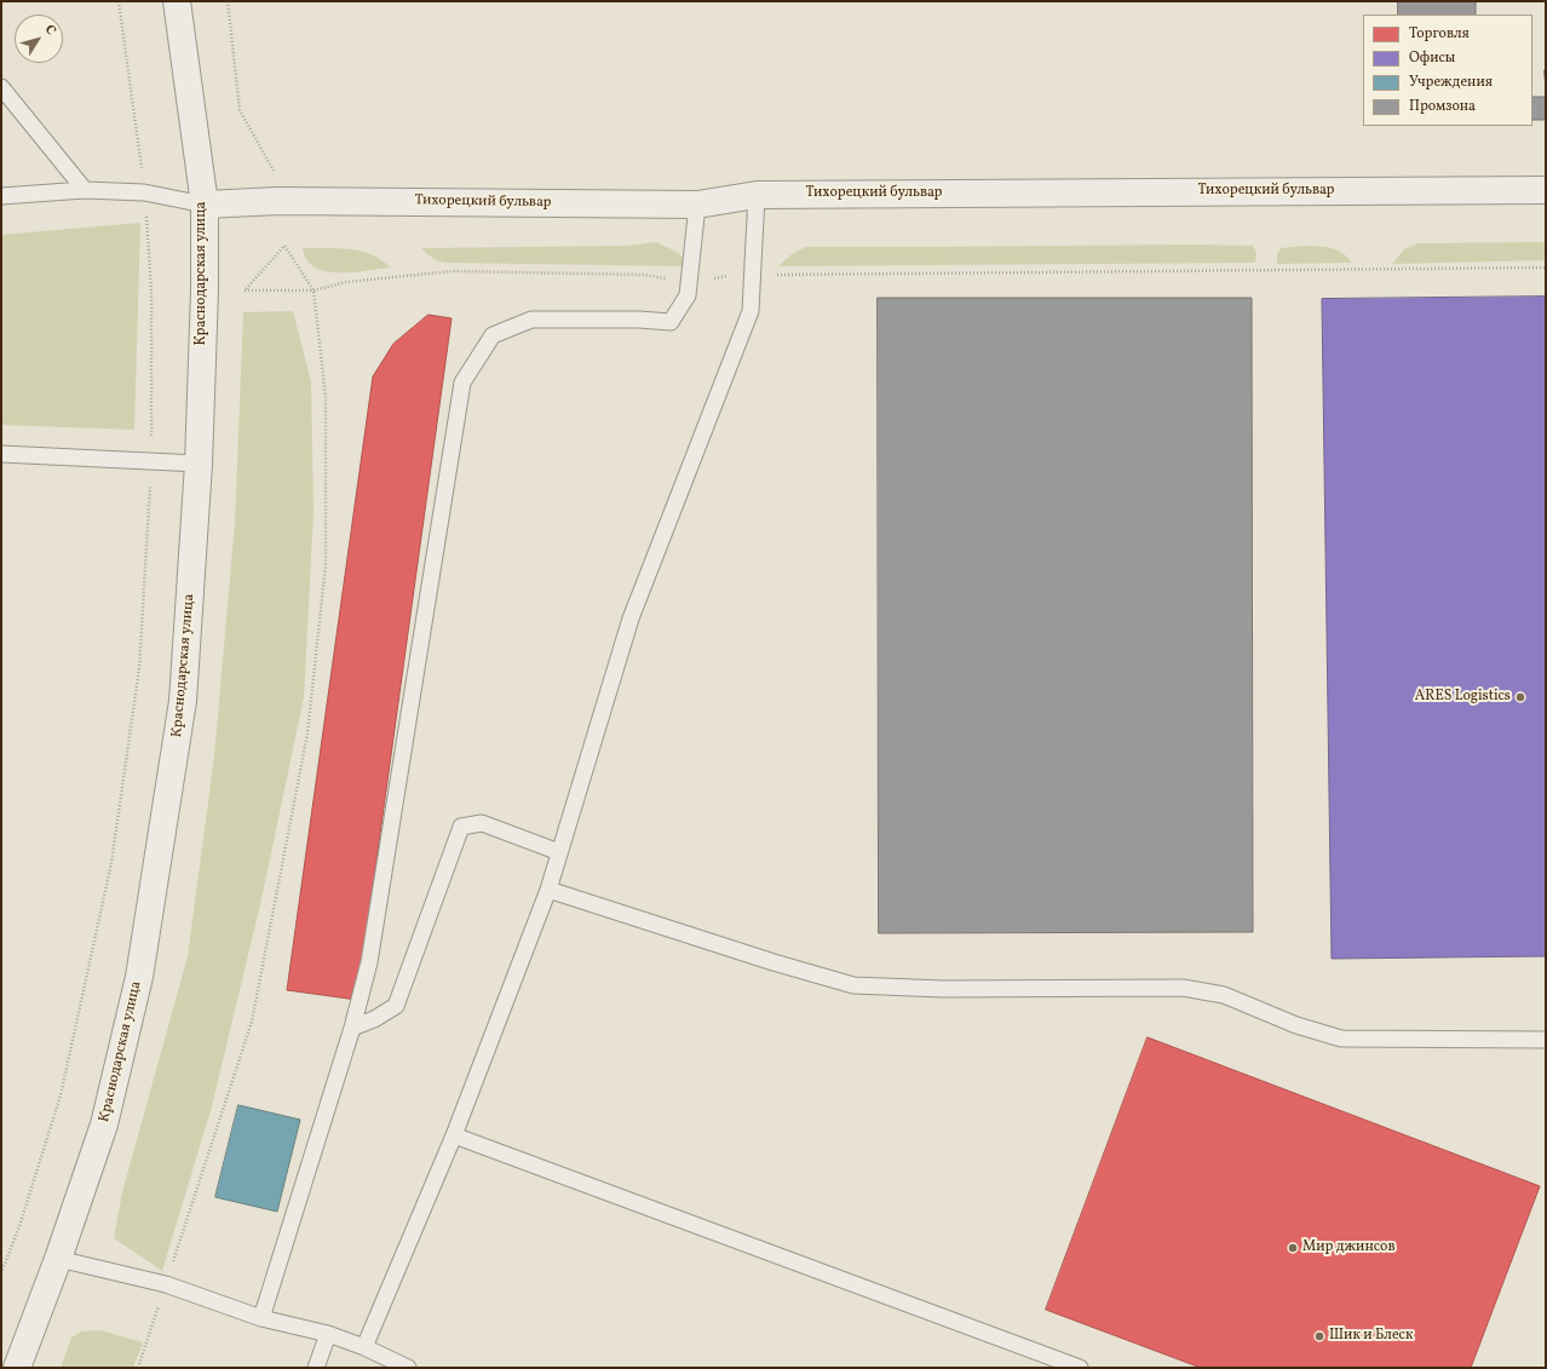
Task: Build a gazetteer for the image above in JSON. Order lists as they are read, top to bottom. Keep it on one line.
{"streets":{"street":["Тихорецкий бульвар","Краснодарская улица"]},"crossings":[["Тихорецкий бульвар","Краснодарская улица"]],"places":["ARES Logistics","Мир джинсов","Шик и Блеск"],"legend":["Торговля","Офисы","Учреждения","Промзона"],"north":"top right"}
